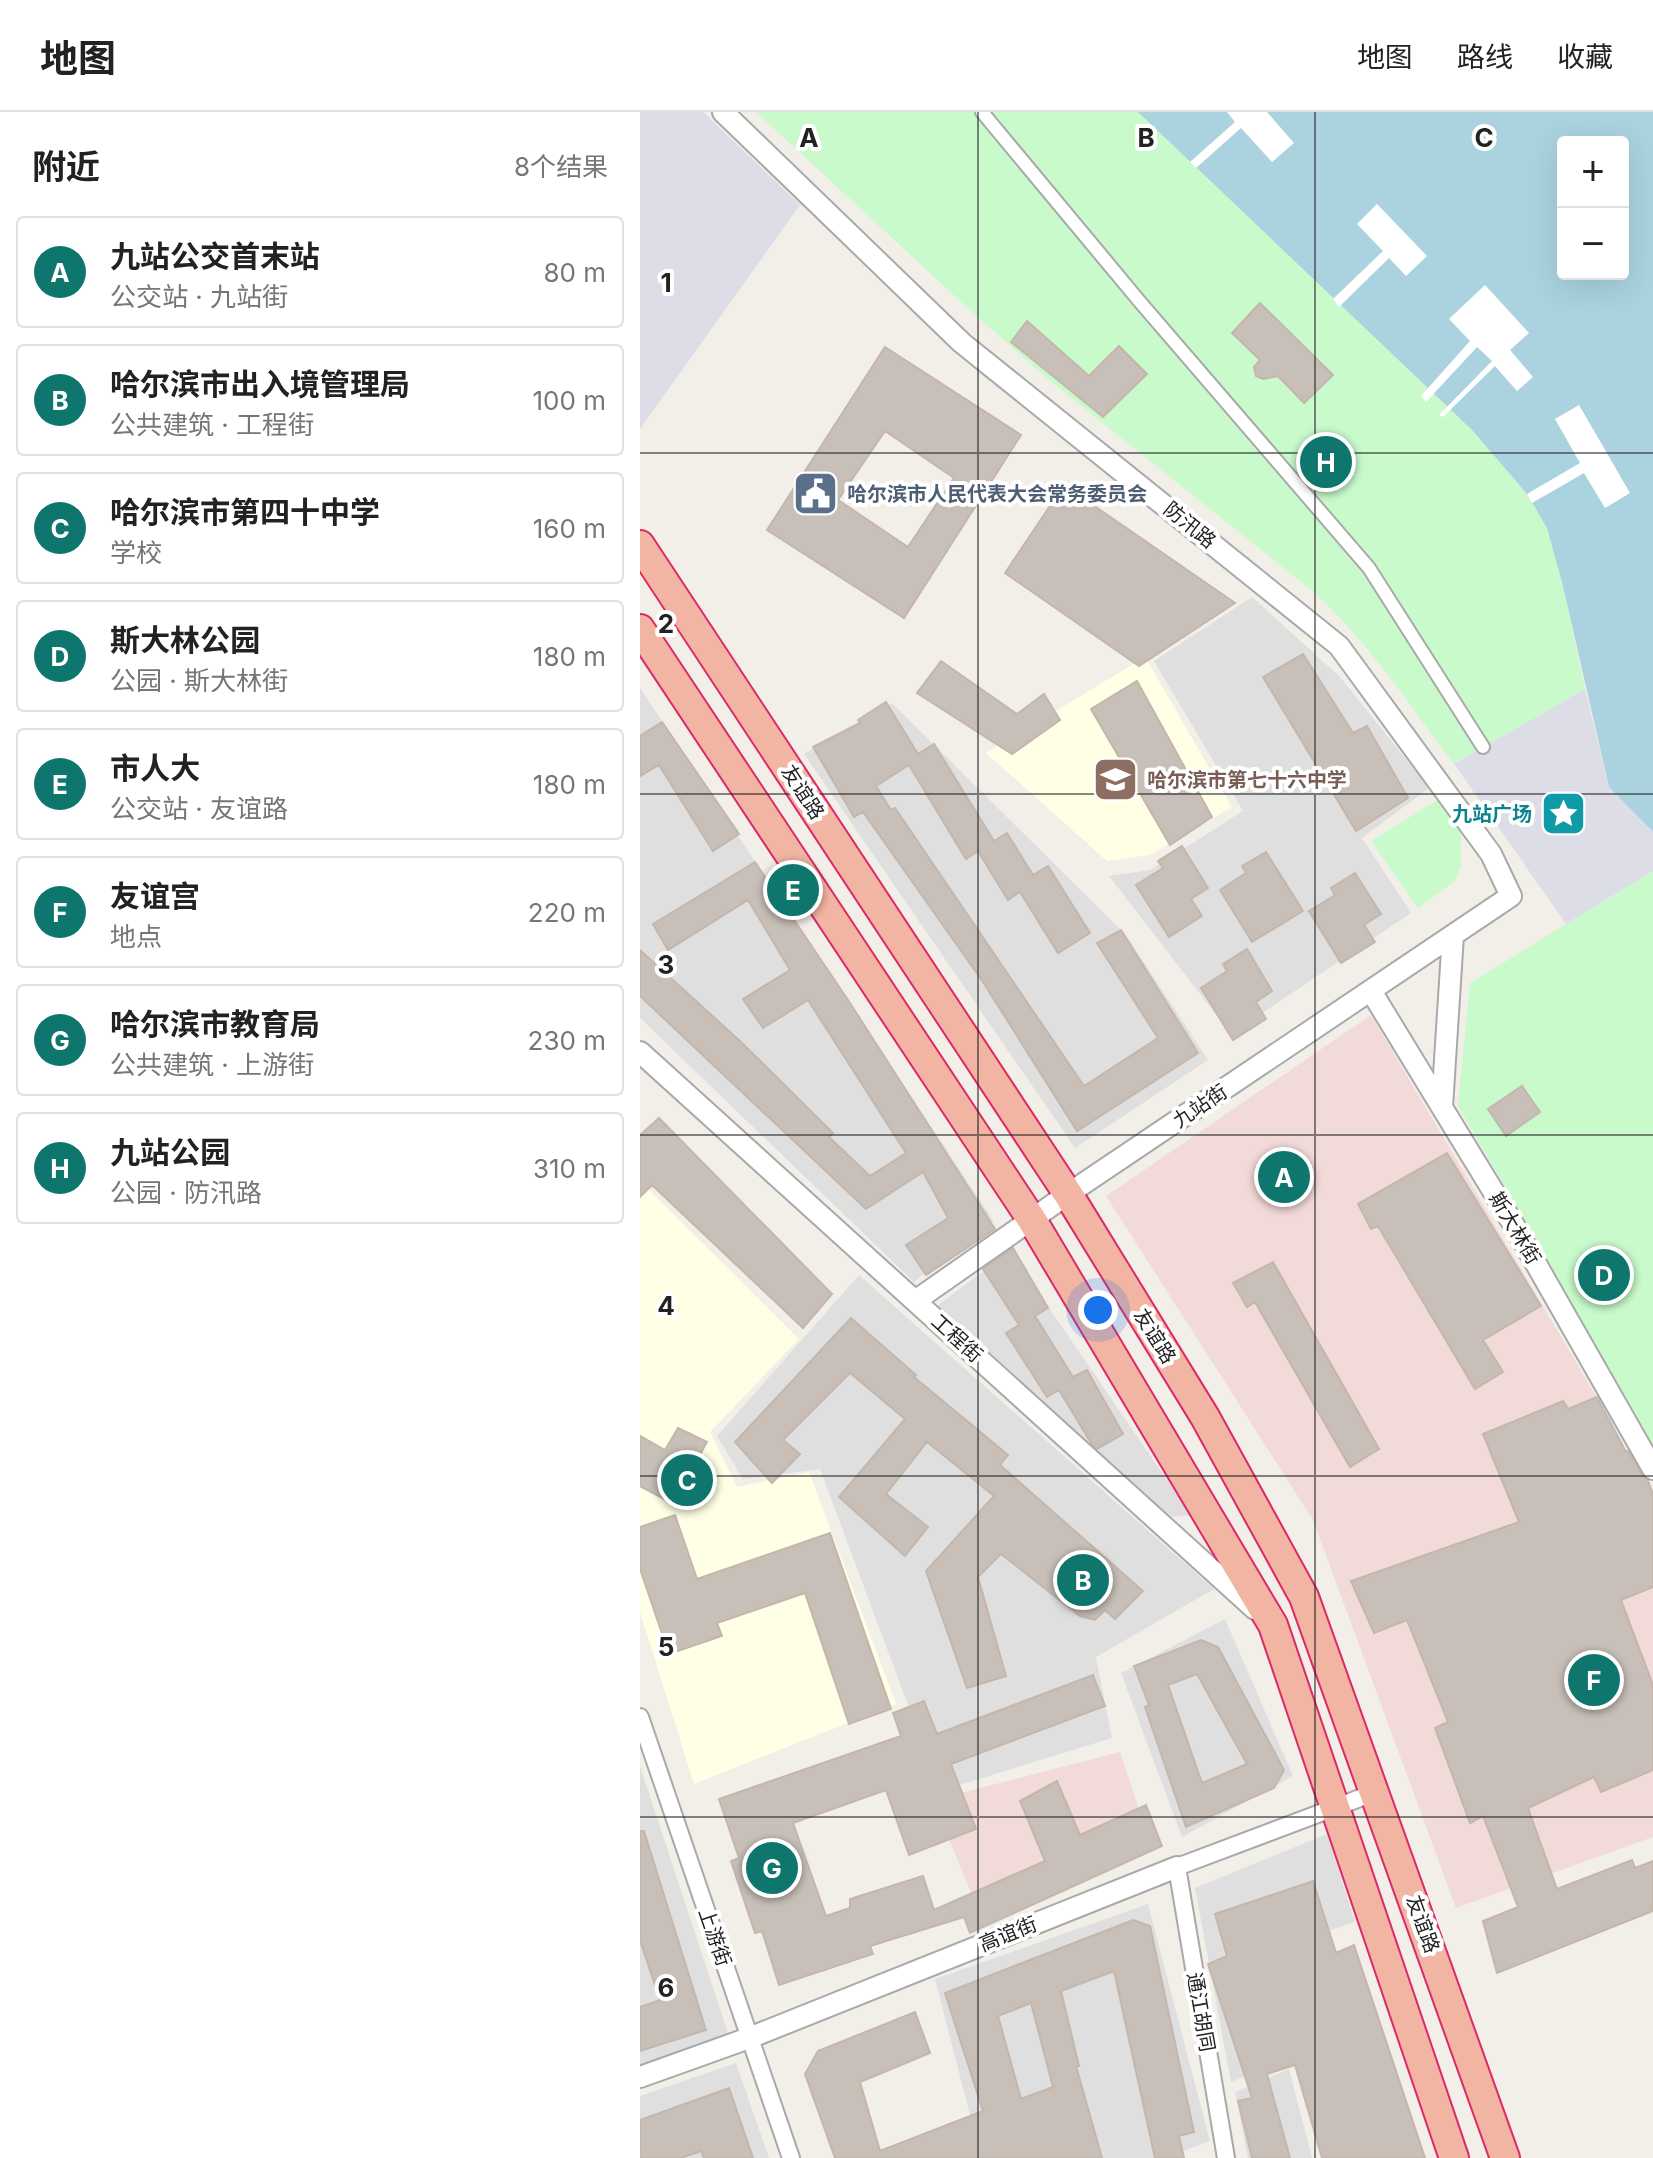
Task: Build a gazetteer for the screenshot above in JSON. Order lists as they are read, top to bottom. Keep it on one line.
{"streets":{"highway":["友谊路"],"street":["防汛路","九站街","斯大林街","工程街","高谊街","上游街","通江胡同"]},"crossings":[["防汛路","九站街"],["友谊路","九站街"],["友谊路","高谊街"],["九站街","斯大林街"],["九站街","工程街"],["高谊街","上游街"],["高谊街","通江胡同"]],"places":{"public building":["哈尔滨市人民代表大会常务委员会"],"school or university":["哈尔滨市第七十六中学"],"place":["九站广场"]},"page":{"header":"地图","nav":["地图","路线","收藏"],"heading":["附近","8个结果"],"map_buttons":["+","−"],"list":[{"mark":"A","name":"九站公交首末站","note":"公交站 · 九站街","value":"80 m"},{"mark":"B","name":"哈尔滨市出入境管理局","note":"公共建筑 · 工程街","value":"100 m"},{"mark":"C","name":"哈尔滨市第四十中学","note":"学校","value":"160 m"},{"mark":"D","name":"斯大林公园","note":"公园 · 斯大林街","value":"180 m"},{"mark":"E","name":"市人大","note":"公交站 · 友谊路","value":"180 m"},{"mark":"F","name":"友谊宫","note":"地点","value":"220 m"},{"mark":"G","name":"哈尔滨市教育局","note":"公共建筑 · 上游街","value":"230 m"},{"mark":"H","name":"九站公园","note":"公园 · 防汛路","value":"310 m"}],"pins":["H","E","A","D","C","B","F","G"]},"grid":{"columns":["A","B","C"],"rows":["1","2","3","4","5","6"]}}
